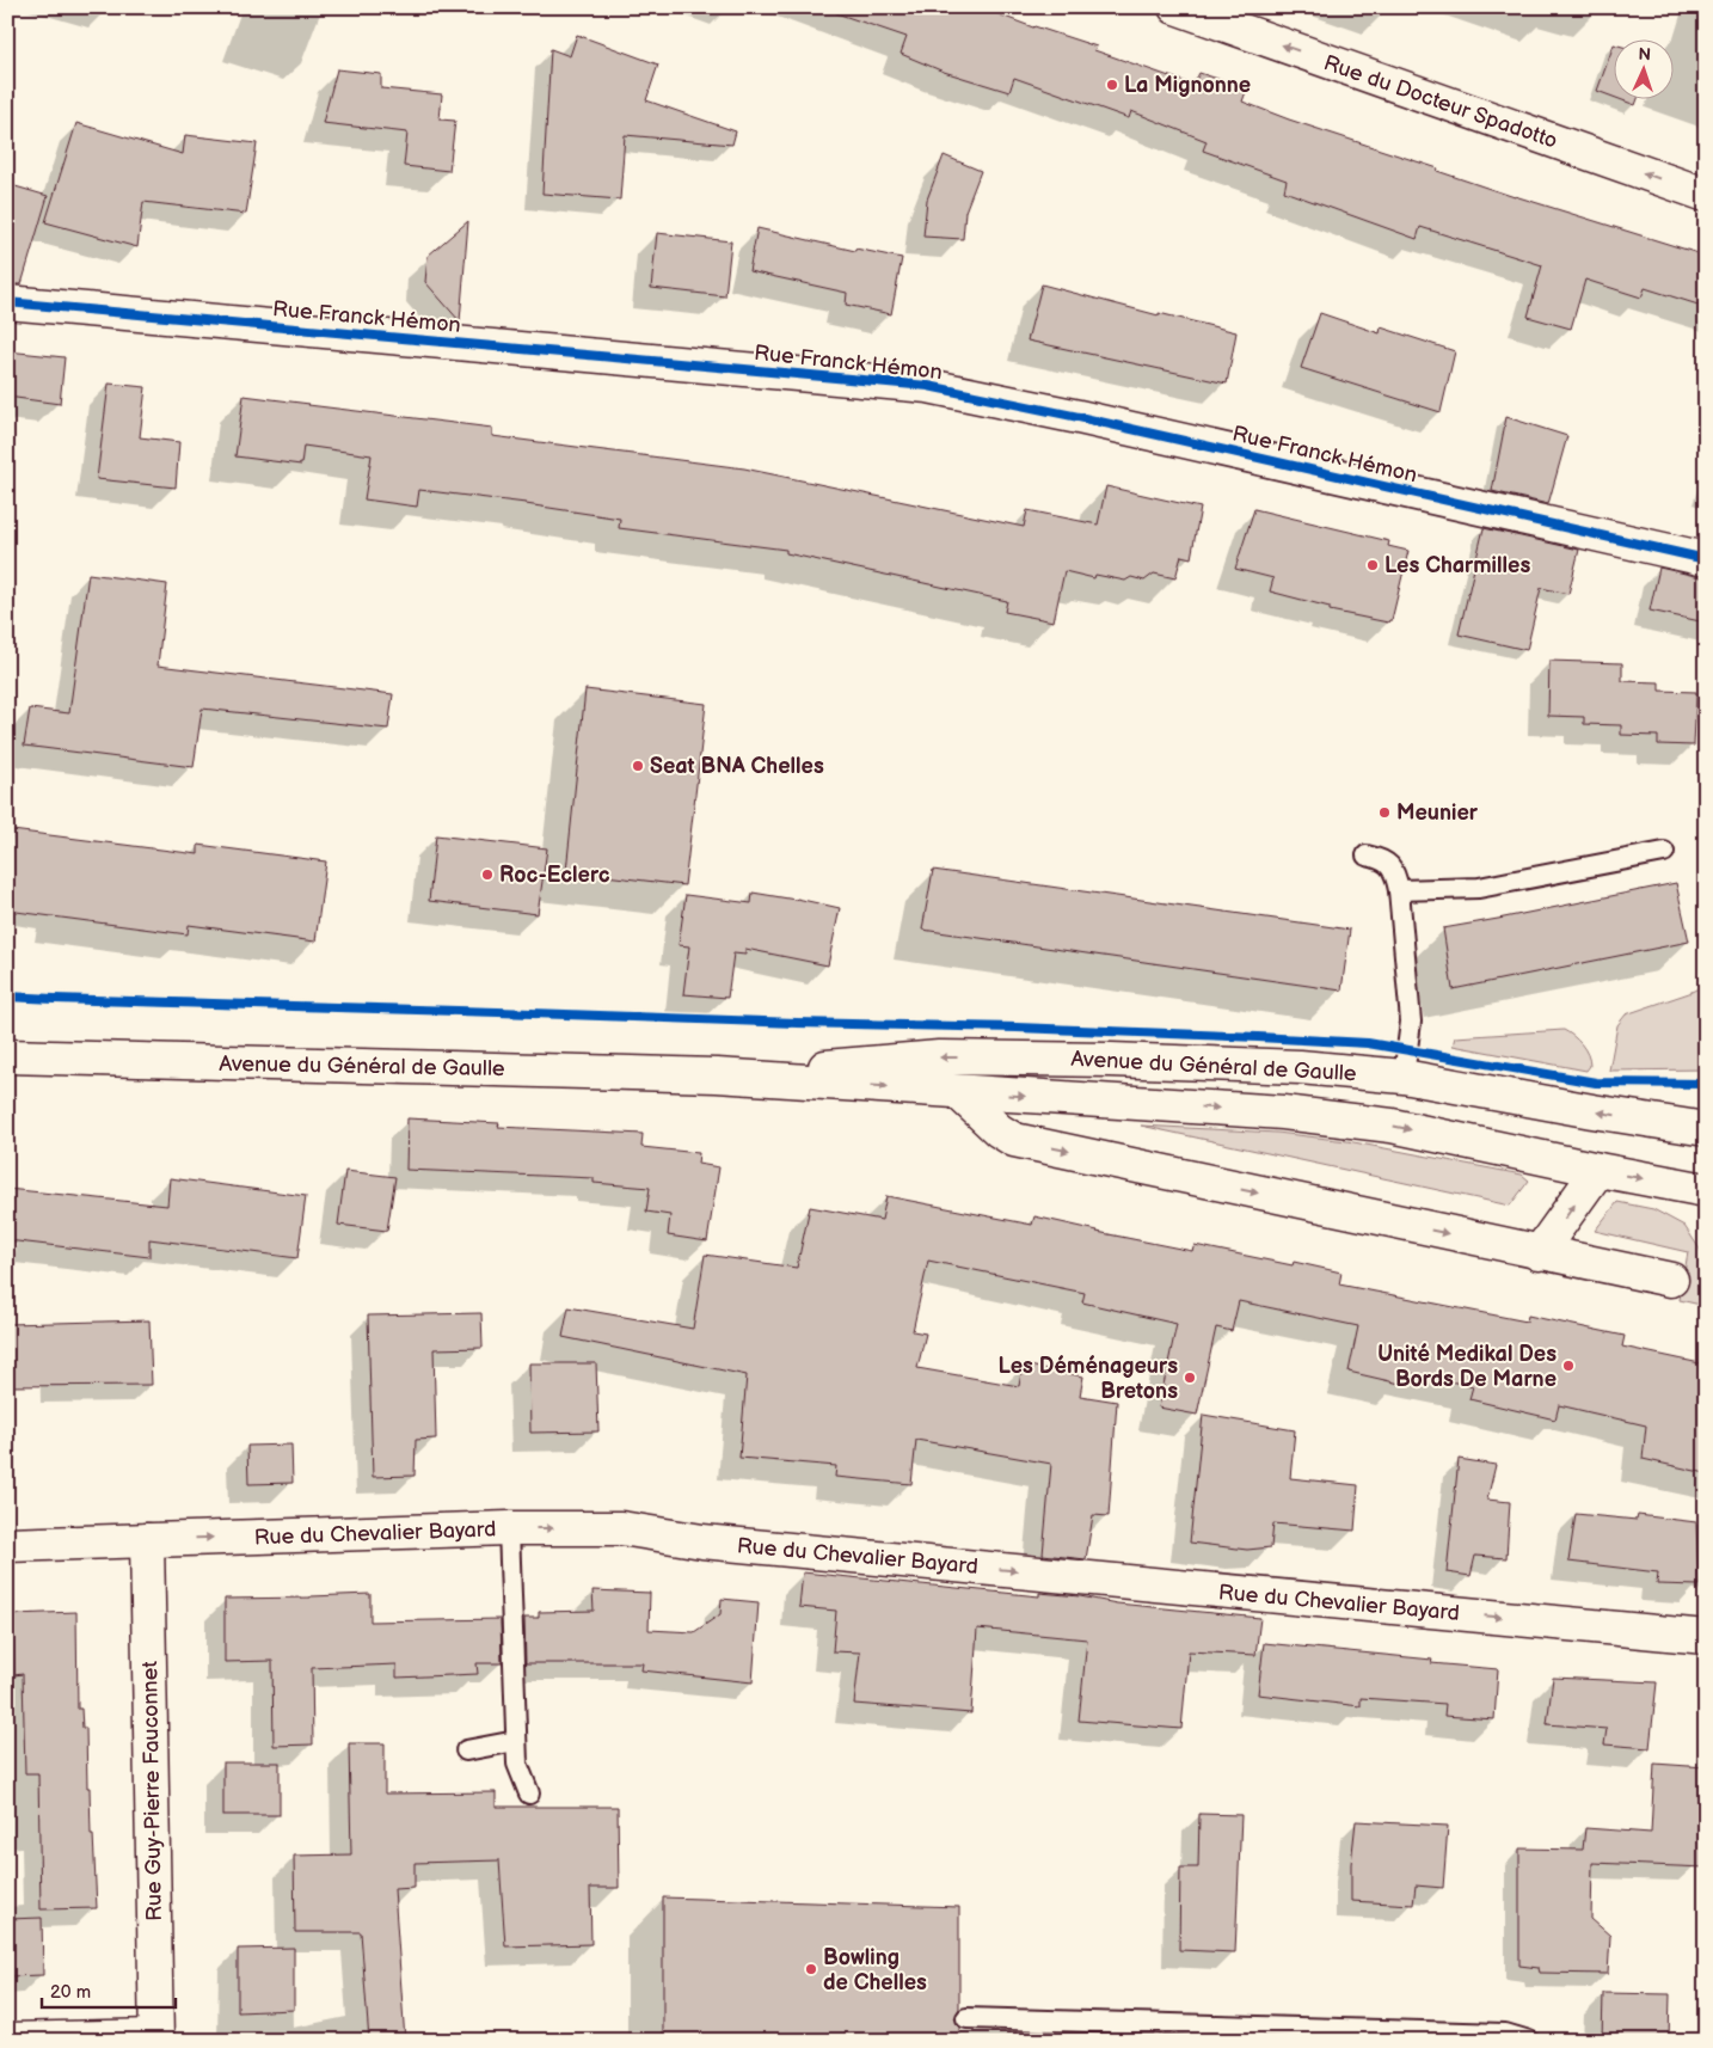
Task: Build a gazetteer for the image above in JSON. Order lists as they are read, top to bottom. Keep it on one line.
{"streets":{"street":["Rue du Docteur Spadotto","Rue Franck Hémon","Avenue du Général de Gaulle","Rue du Chevalier Bayard","Rue Guy-Pierre Fauconnet"]},"crossings":[["Rue du Chevalier Bayard","Rue Guy-Pierre Fauconnet"]],"one_way":["Rue du Docteur Spadotto","Rue du Chevalier Bayard"],"places":["La Mignonne","Les Charmilles","Seat BNA Chelles","Meunier","Roc-Eclerc","Unité Medikal Des Bords De Marne","Les Déménageurs Bretons","Bowling de Chelles"],"scale_bar":"20 m","north":"top"}
